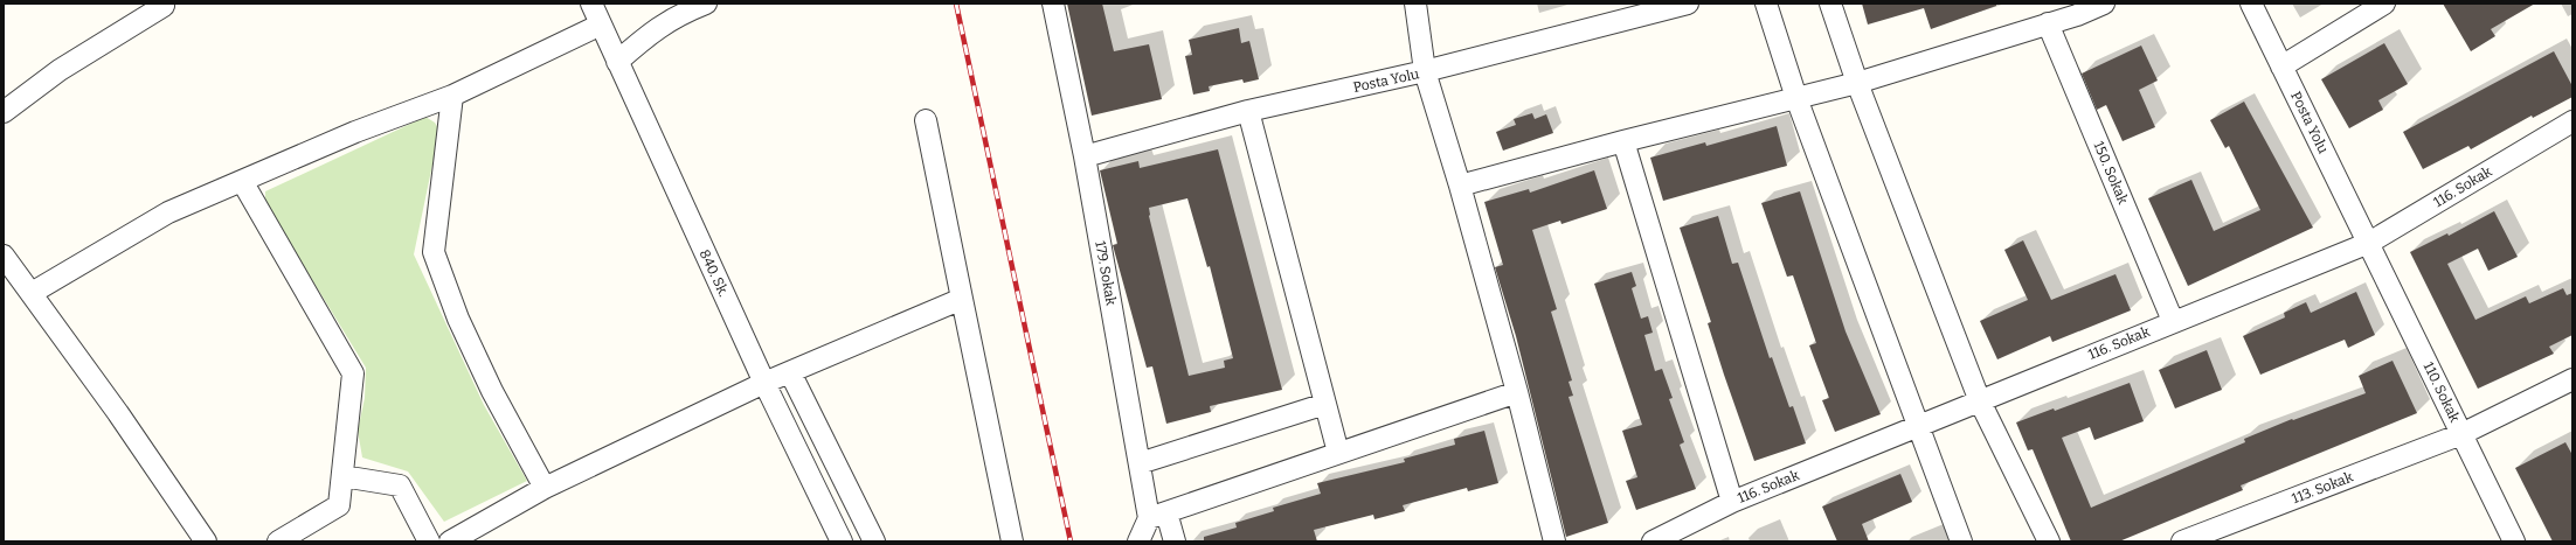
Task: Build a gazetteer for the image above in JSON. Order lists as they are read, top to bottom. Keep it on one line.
{"streets":{"street":["Posta Yolu","150. Sokak","116. Sokak","840. Sk.","179. Sokak","110. Sokak","113. Sokak"]},"crossings":[["Posta Yolu","116. Sokak"],["Posta Yolu","179. Sokak"],["Posta Yolu","110. Sokak"],["150. Sokak","116. Sokak"],["116. Sokak","110. Sokak"],["110. Sokak","113. Sokak"]]}
